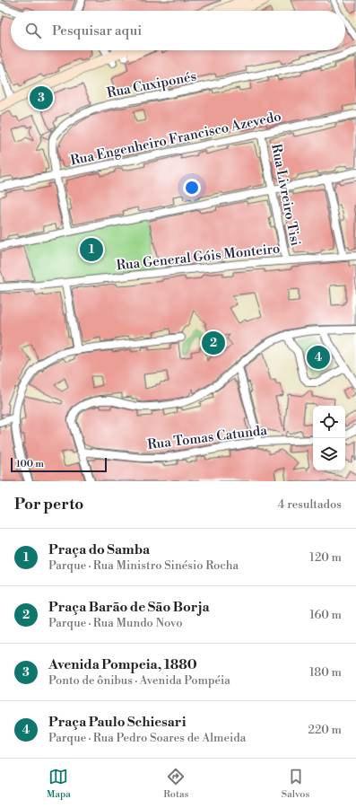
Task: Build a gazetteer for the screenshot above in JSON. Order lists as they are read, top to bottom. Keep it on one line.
{"streets":{"street":["Rua Cuxiponés","Rua Engenheiro Francisco Azevedo","Rua Livreiro Tisi","Rua General Góis Monteiro","Rua Tomas Catunda"]},"crossings":[["Rua Cuxiponés","Rua Engenheiro Francisco Azevedo"],["Rua Engenheiro Francisco Azevedo","Rua Livreiro Tisi"],["Rua Livreiro Tisi","Rua General Góis Monteiro"]],"scale_bar":"100 m","page":{"search":"Pesquisar aqui","pins":["3","1","2","4"],"scale":"100 m","heading":["Por perto","4 resultados"],"list":[{"mark":"1","name":"Praça do Samba","note":"Parque · Rua Ministro Sinésio Rocha","value":"120 m"},{"mark":"2","name":"Praça Barão de São Borja","note":"Parque · Rua Mundo Novo","value":"160 m"},{"mark":"3","name":"Avenida Pompeia, 1880","note":"Ponto de ônibus · Avenida Pompéia","value":"180 m"},{"mark":"4","name":"Praça Paulo Schiesari","note":"Parque · Rua Pedro Soares de Almeida","value":"220 m"}],"nav":["Mapa","Rotas","Salvos"]}}
